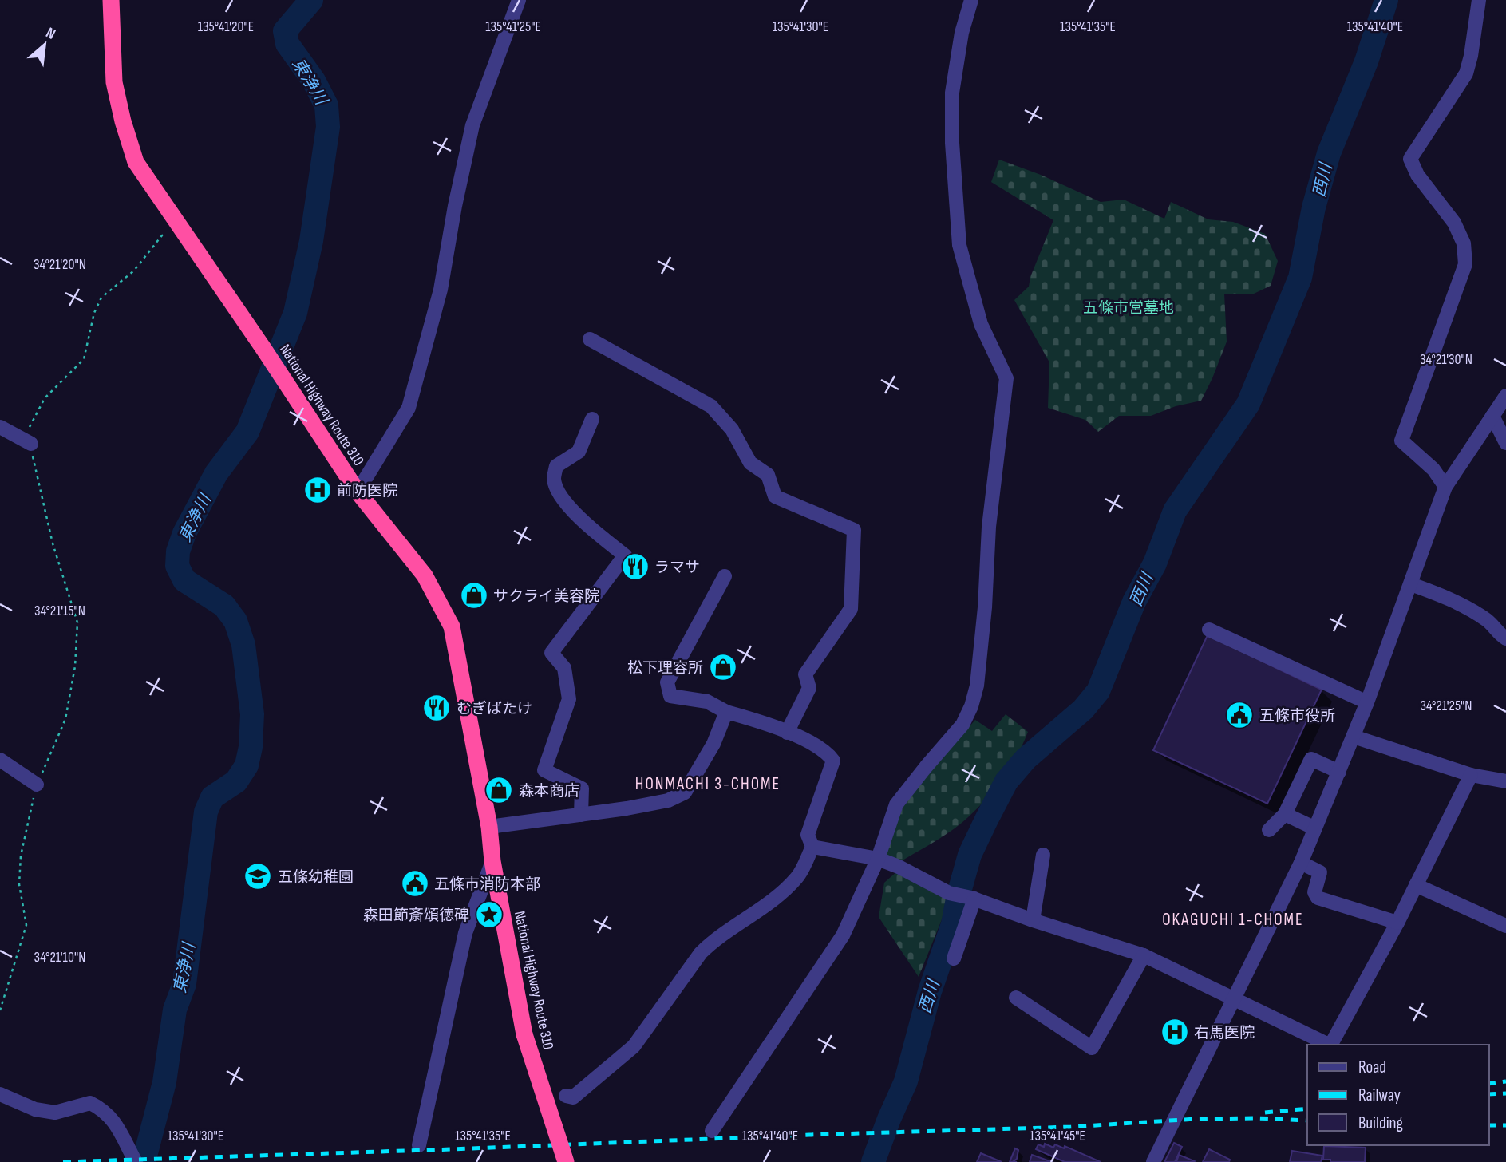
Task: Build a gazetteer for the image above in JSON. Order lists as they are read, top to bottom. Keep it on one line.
{"streets":{"highway":["National Highway Route 310"]},"districts":["HONMACHI 3-CHOME","OKAGUCHI 1-CHOME"],"water":["東浄川","西川"],"parks":["五條市営墓地"],"places":{"hospital":["前防医院","右馬医院"],"restaurant":["ラマサ","むぎばたけ"],"shop":["サクライ美容院","松下理容所","森本商店"],"public building":["五條市役所","五條市消防本部"],"school or university":["五條幼稚園"],"place":["森田節斎頌徳碑"]},"legend":["Road","Railway","Building"],"north":"top right","coordinates":["135°41'20\"E","135°41'25\"E","135°41'30\"E","135°41'35\"E","135°41'40\"E","34°21'20\"N","34°21'30\"N","34°21'15\"N","34°21'25\"N","34°21'10\"N","135°41'45\"E"]}
